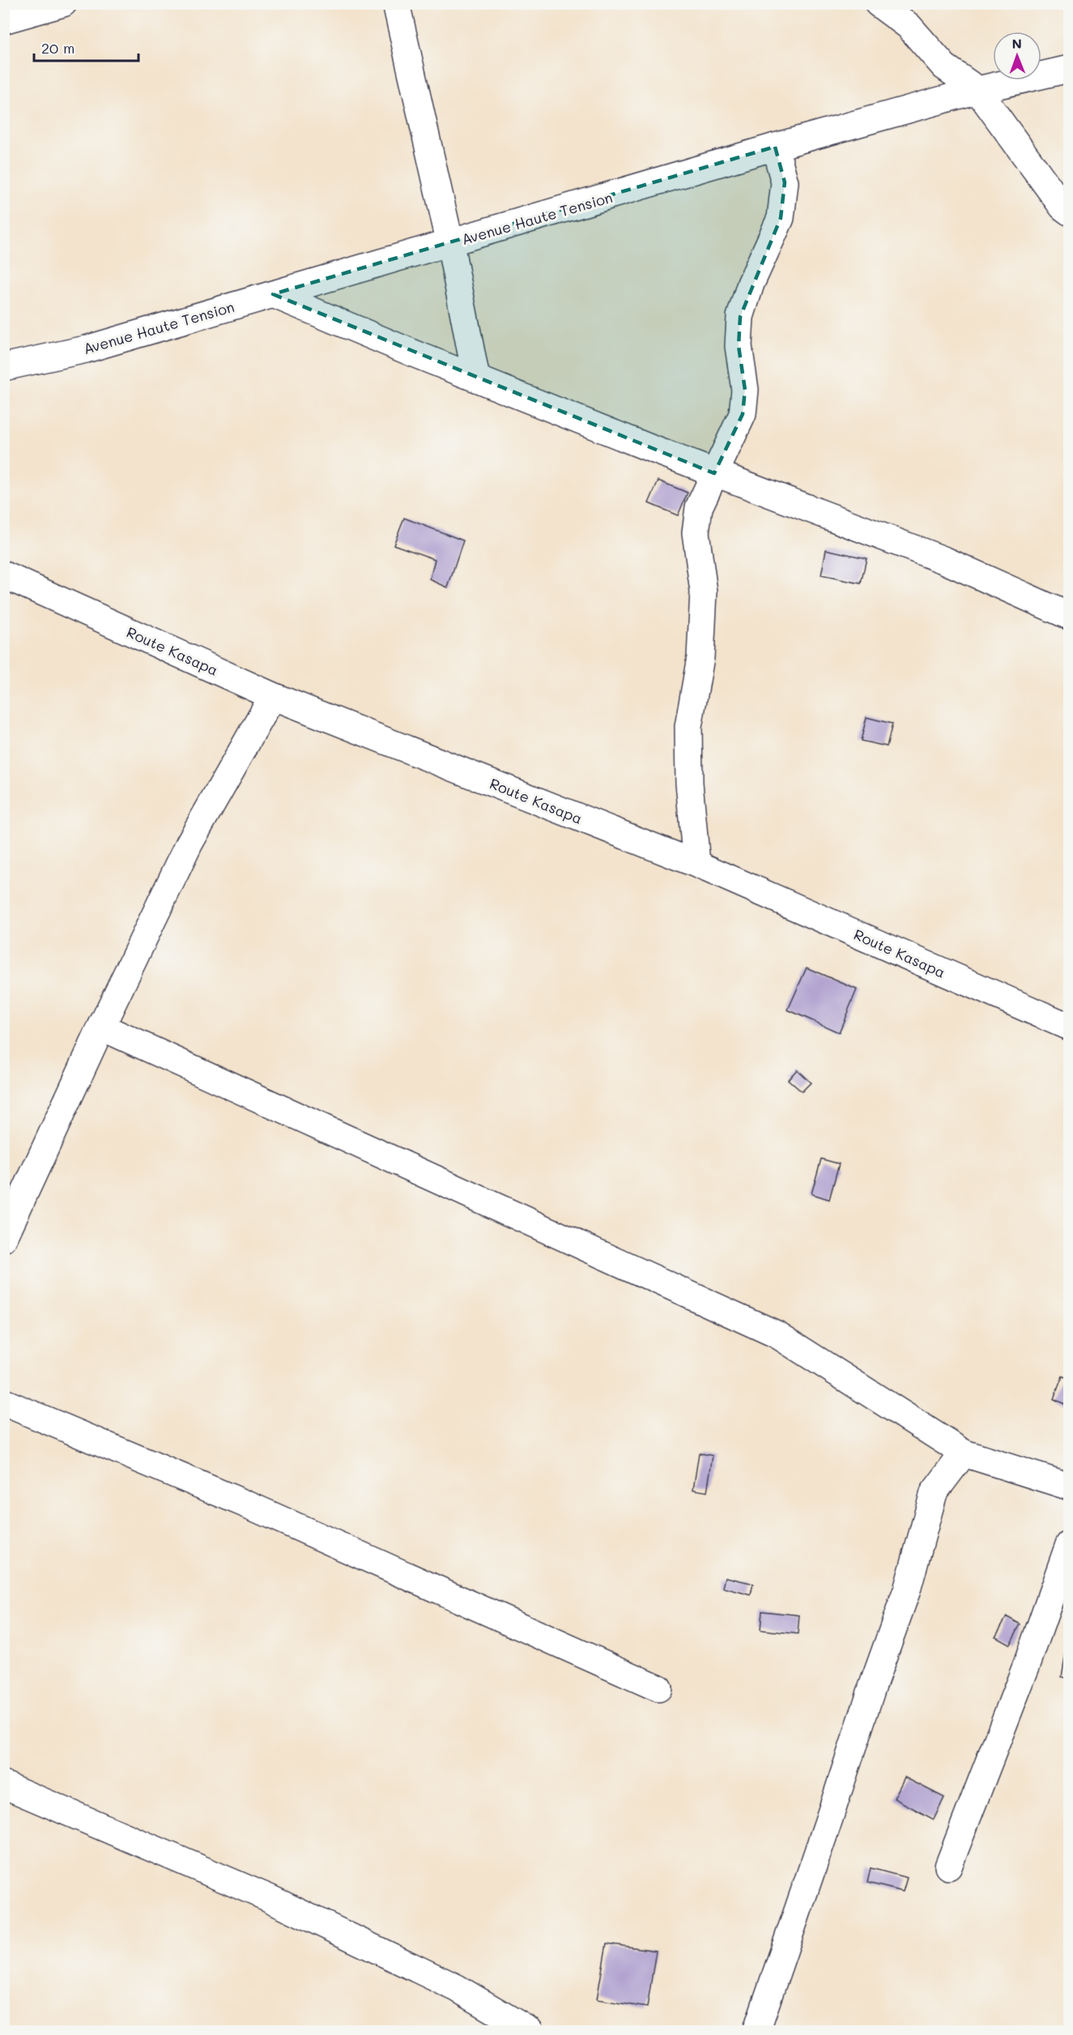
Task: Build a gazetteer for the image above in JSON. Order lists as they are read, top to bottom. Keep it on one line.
{"streets":{"street":["Avenue Haute Tension","Route Kasapa"]},"scale_bar":"20 m","north":"top"}
